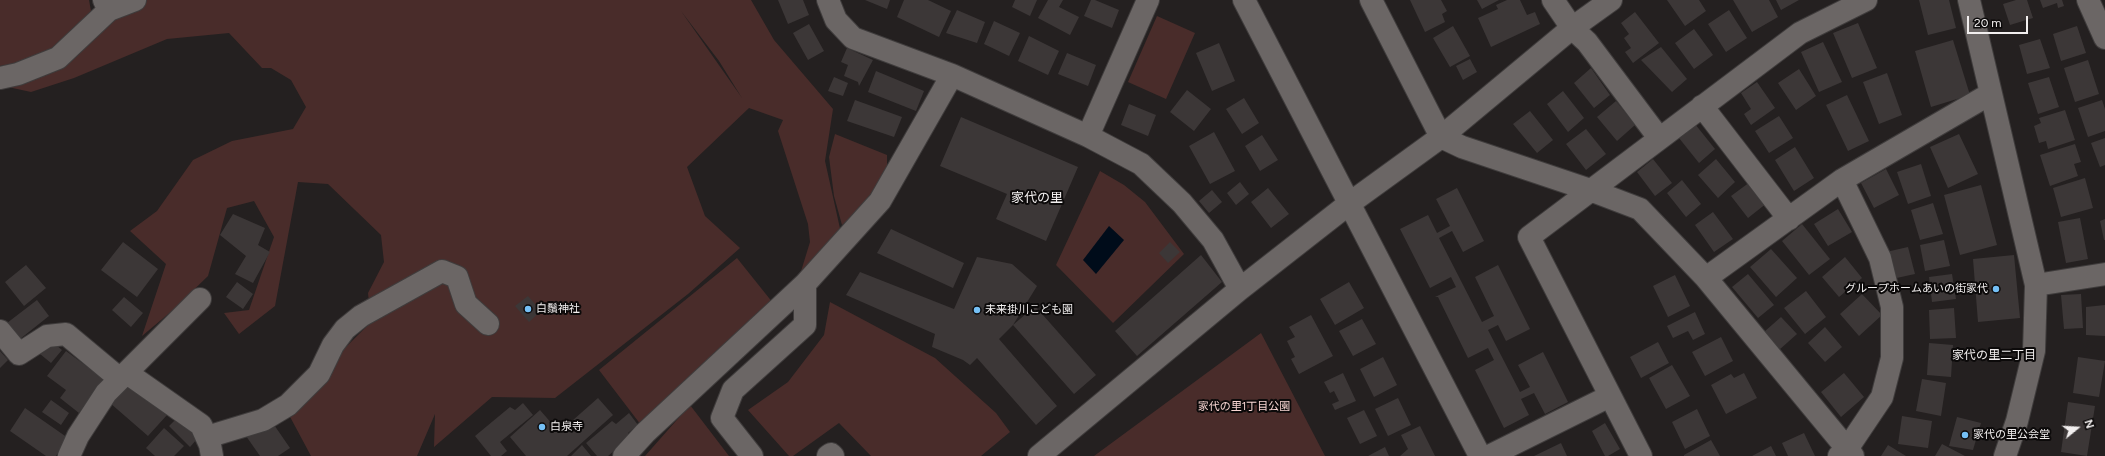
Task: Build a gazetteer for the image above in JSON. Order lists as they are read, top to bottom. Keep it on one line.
{"districts":["家代の里","家代の里二丁目"],"parks":["家代の里1丁目公園"],"places":["グループホームあいの街家代","白鬚神社","未来掛川こども園","白泉寺","家代の里公会堂"],"scale_bar":"20 m","north":"right"}
